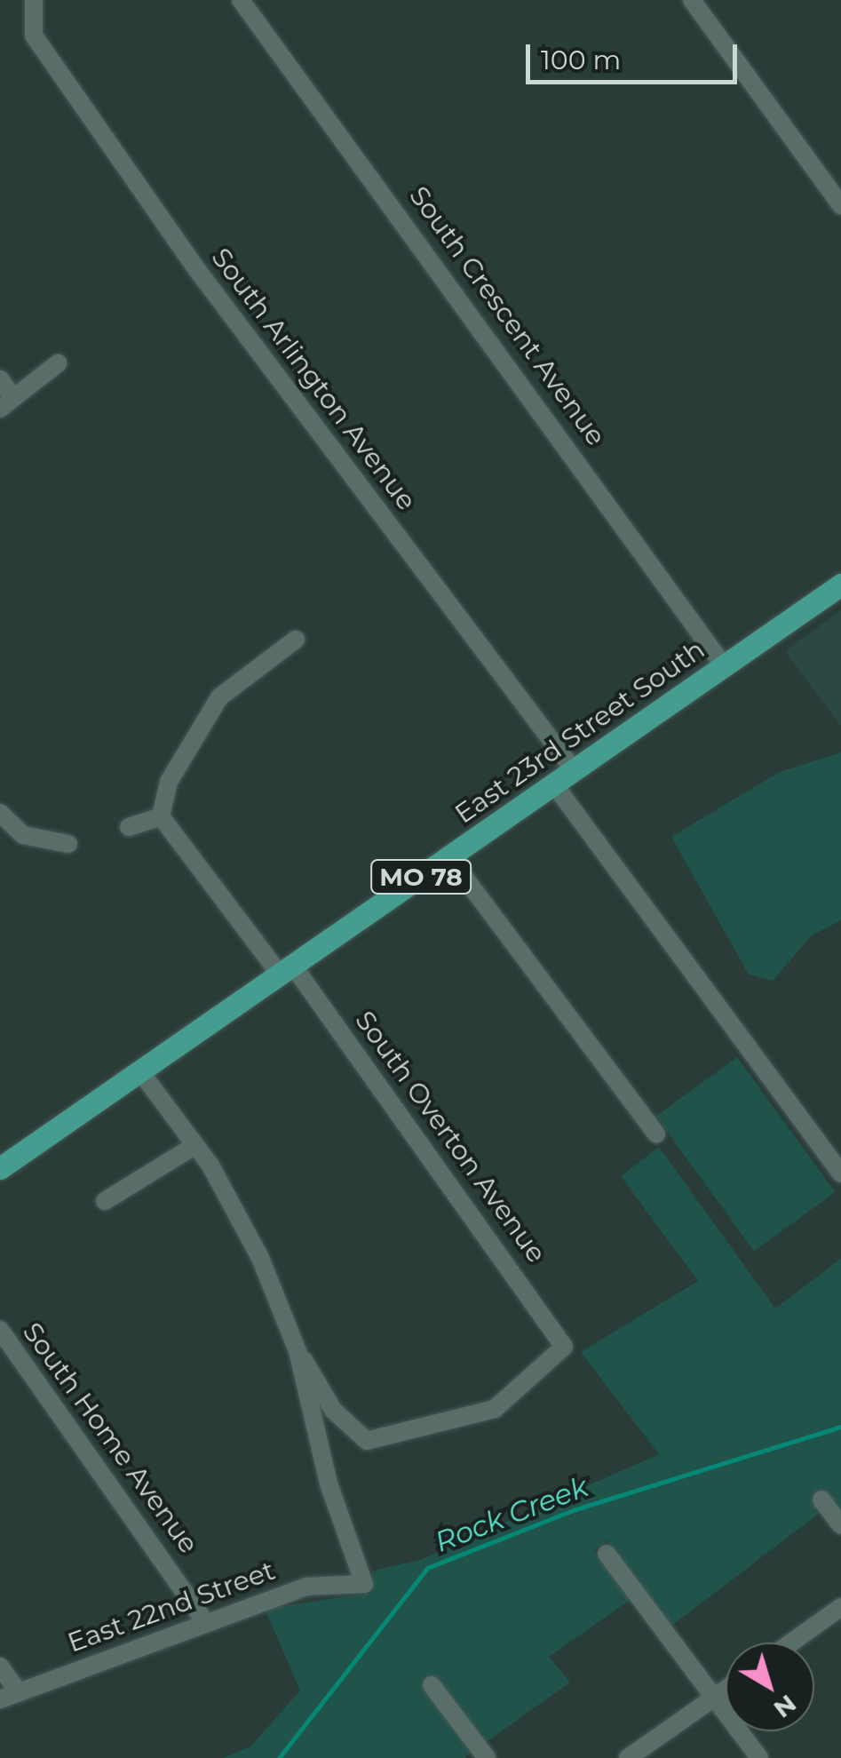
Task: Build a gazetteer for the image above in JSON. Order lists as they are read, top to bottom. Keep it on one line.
{"streets":{"main road":["East 23rd Street South","MO 78"],"street":["South Crescent Avenue","South Arlington Avenue","South Overton Avenue","South Home Avenue","East 22nd Street"]},"crossings":[["South Crescent Avenue","East 23rd Street South"],["South Arlington Avenue","East 23rd Street South"],["East 23rd Street South","South Overton Avenue"],["South Overton Avenue","East 22nd Street"],["South Home Avenue","East 22nd Street"]],"water":["Rock Creek"],"scale_bar":"100 m","north":"bottom right"}
